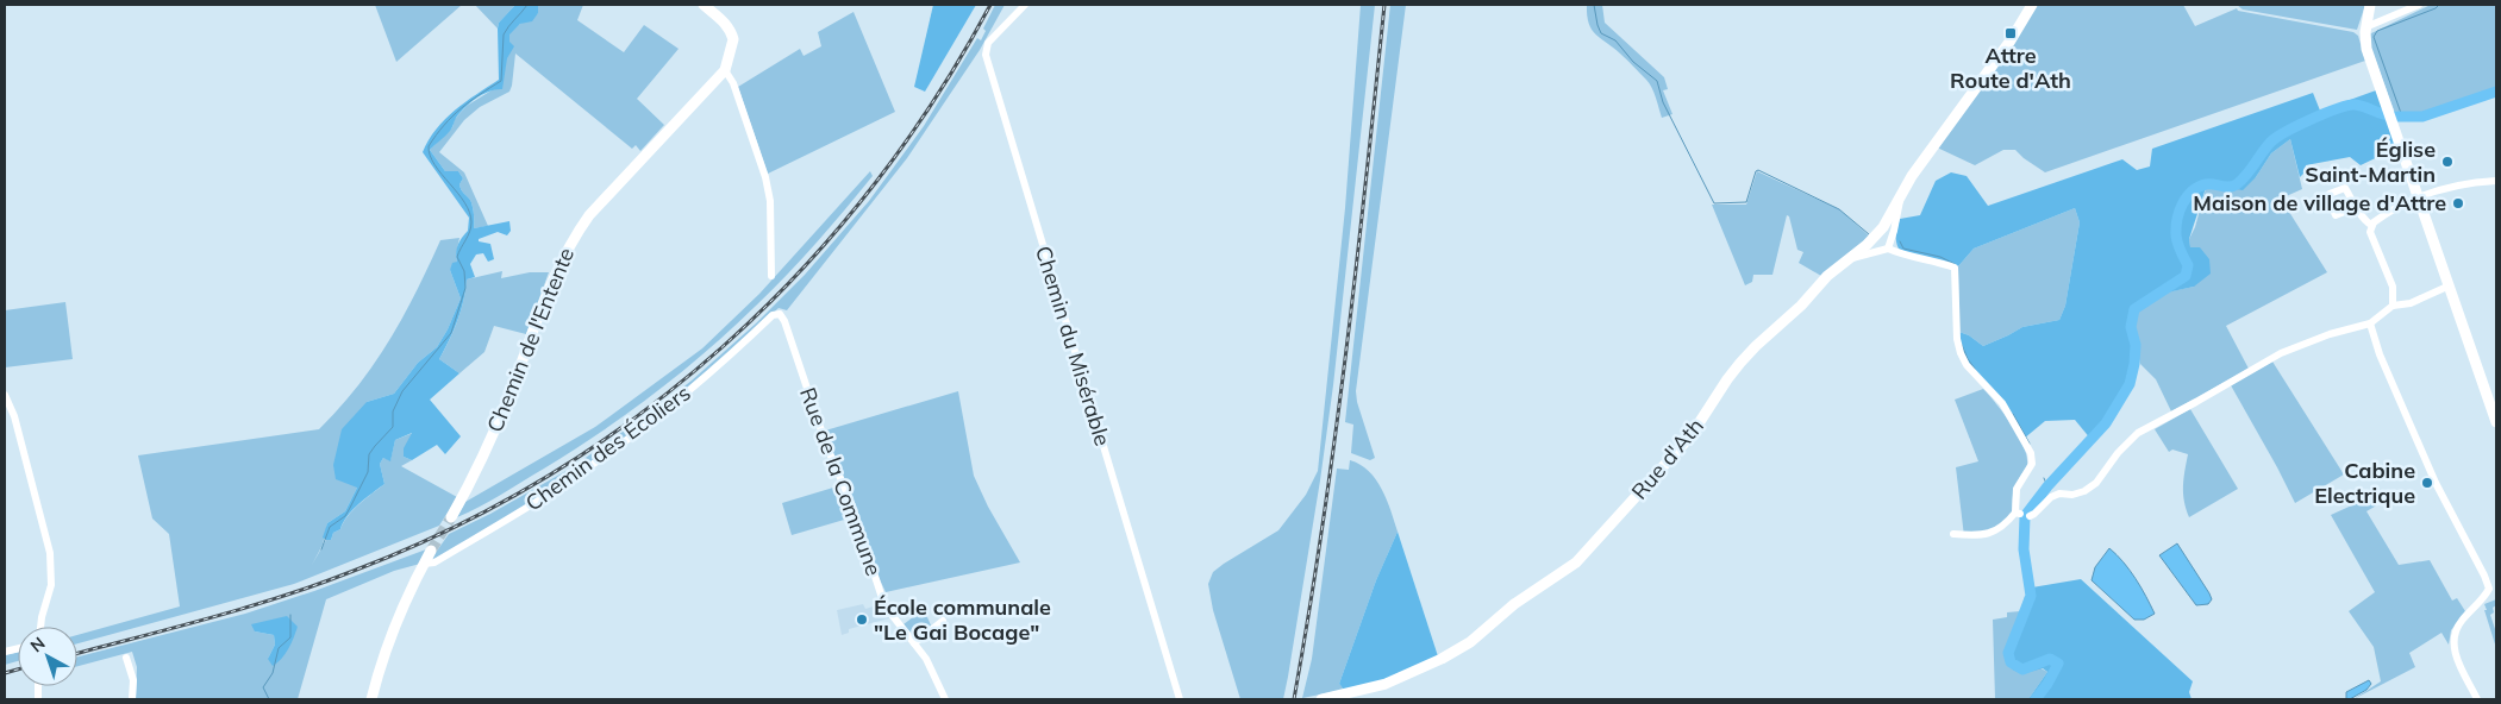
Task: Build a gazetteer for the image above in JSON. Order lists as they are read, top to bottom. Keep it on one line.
{"streets":{"street":["Chemin de l'Entente","Chemin du Misérable","Chemin des Écoliers","Rue d'Ath","Rue de la Commune"]},"crossings":[["Chemin des Écoliers","Rue de la Commune"]],"places":{"transit":["Attre Route d'Ath"],"other":["Église Saint-Martin","Maison de village d'Attre","Cabine Electrique","École communale \"Le Gai Bocage\""]},"north":"top left"}
